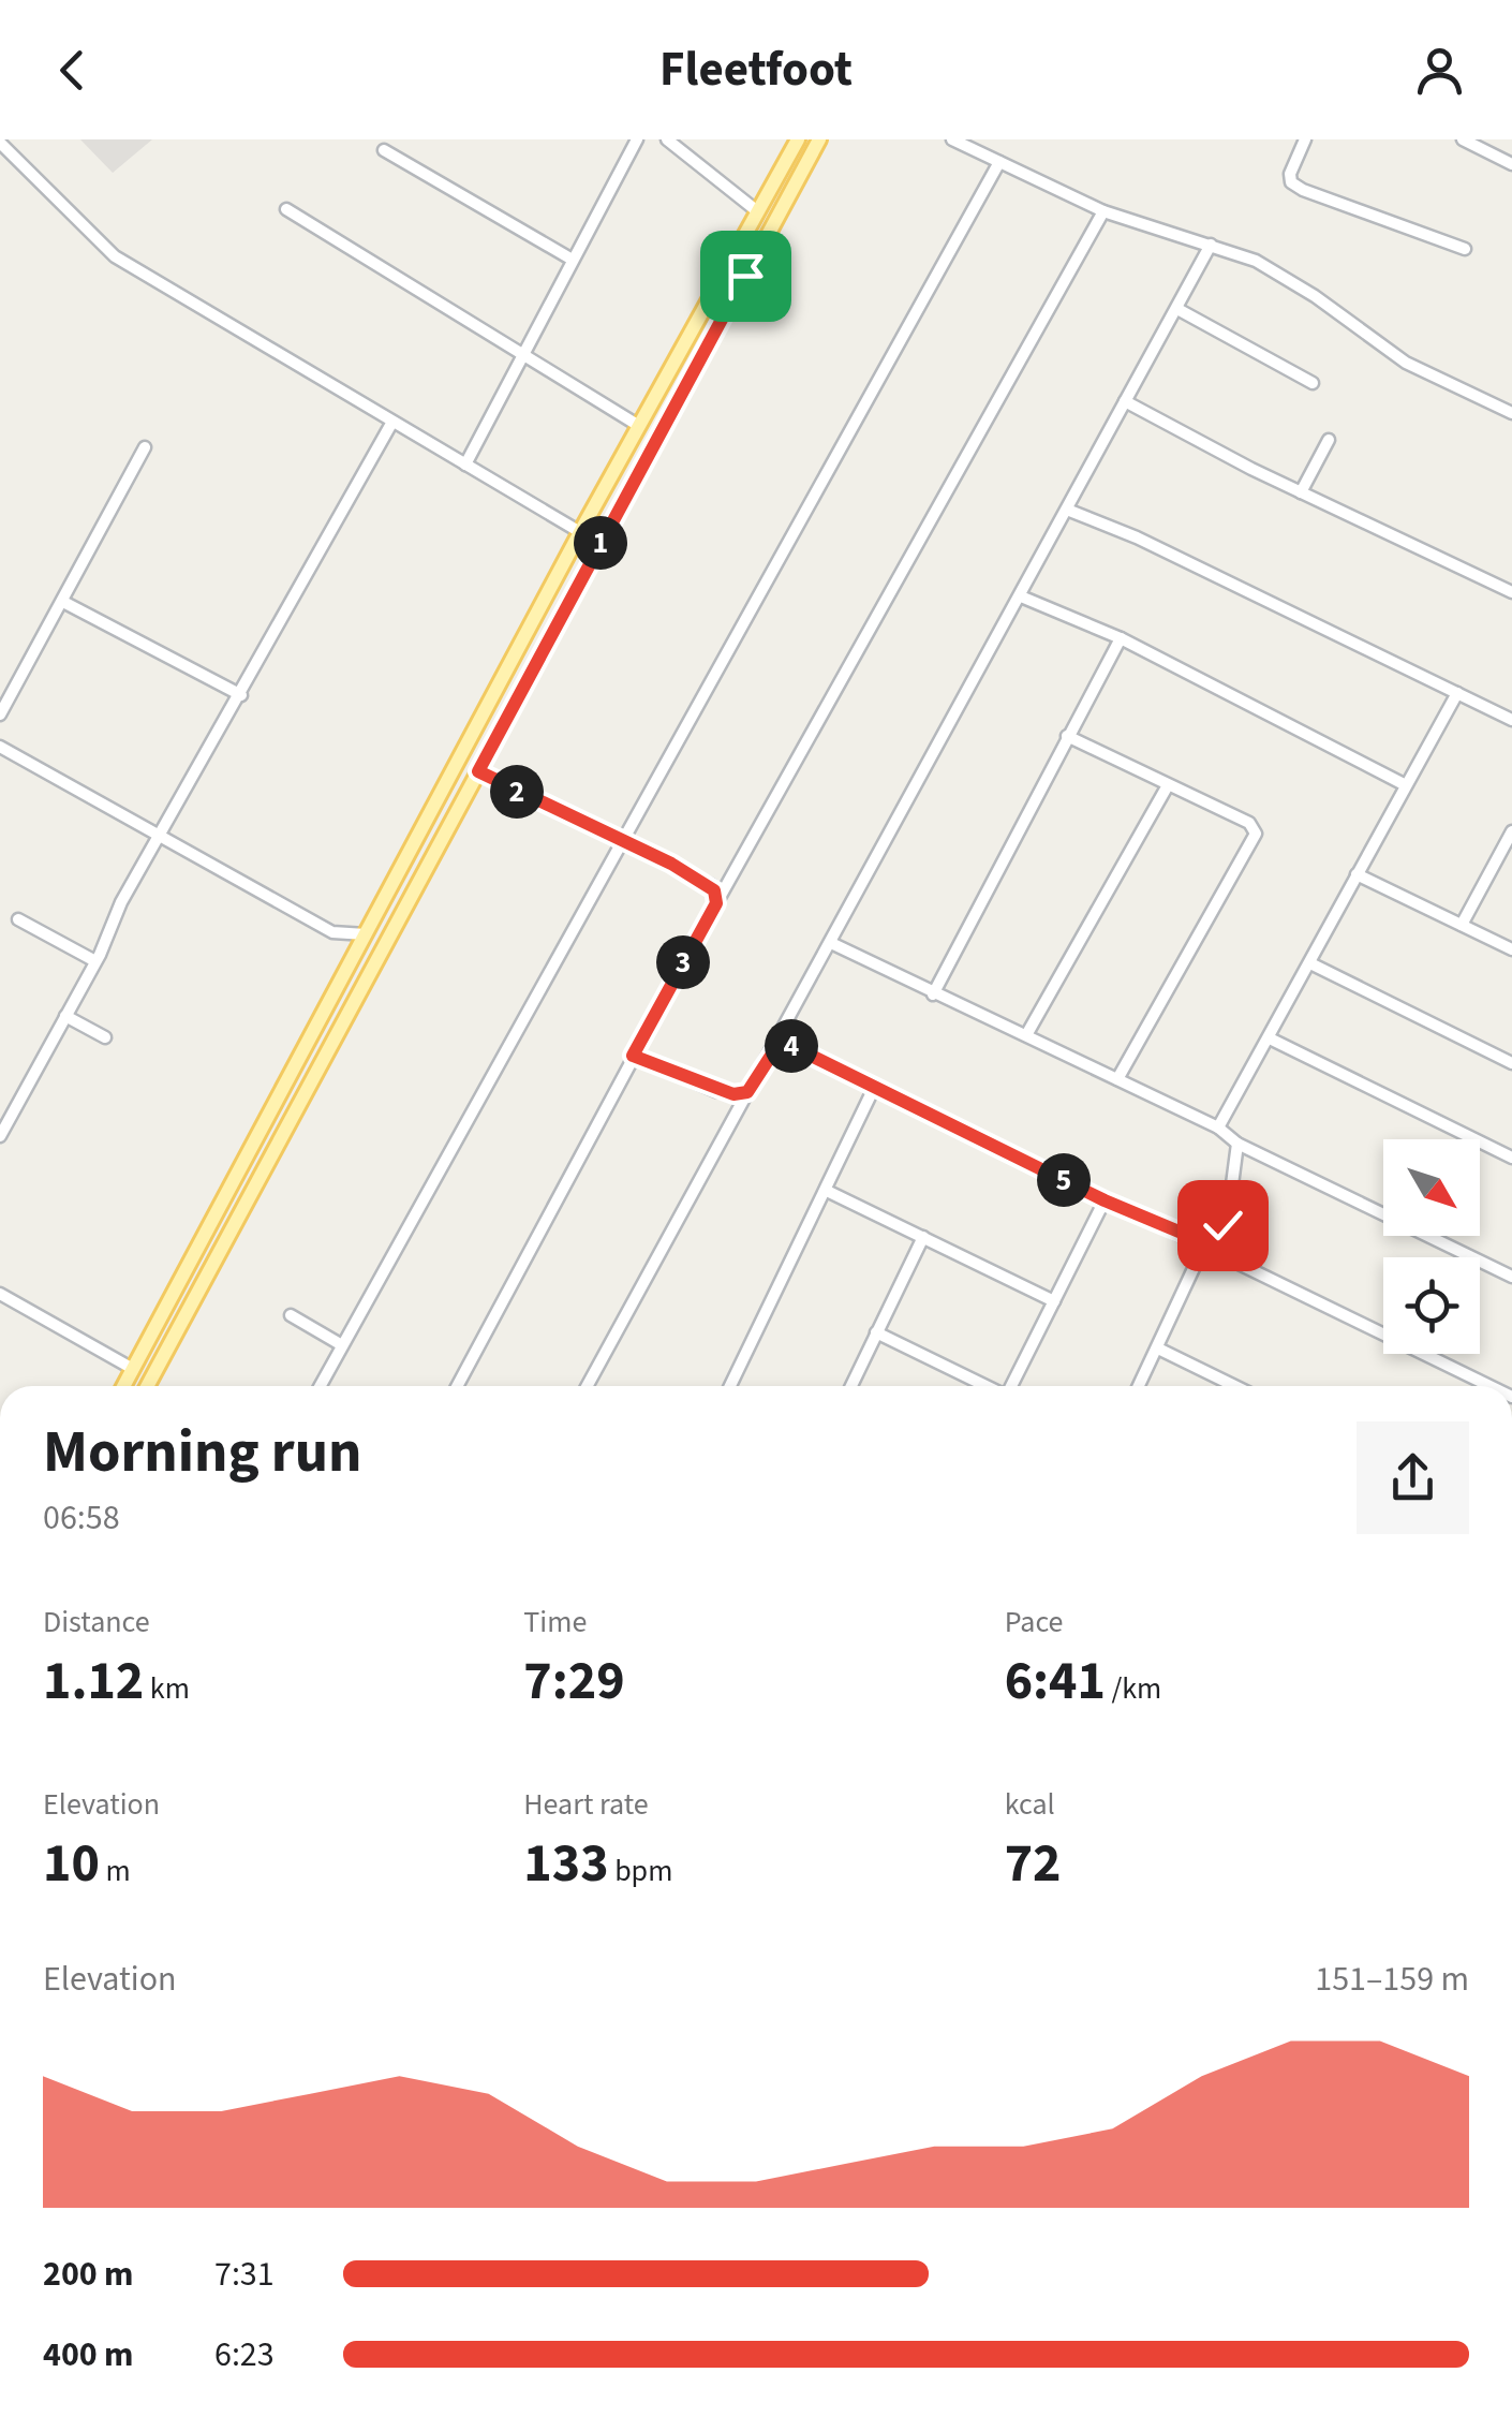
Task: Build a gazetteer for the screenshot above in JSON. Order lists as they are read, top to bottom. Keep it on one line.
{"north":"bottom right","page":{"header":"Fleetfoot","pins":["1","2","3","4","5"],"heading":["Morning run","06:58"],"stats":[["Distance","1.12 km"],["Time","7:29"],["Pace","6:41 /km"],["Elevation","10 m"],["Heart rate","133 bpm"],["kcal","72"]],"chart":["Elevation","151–159 m"],"list":[{"name":"200 m","note":"7:31"},{"name":"400 m","note":"6:23"}]}}
